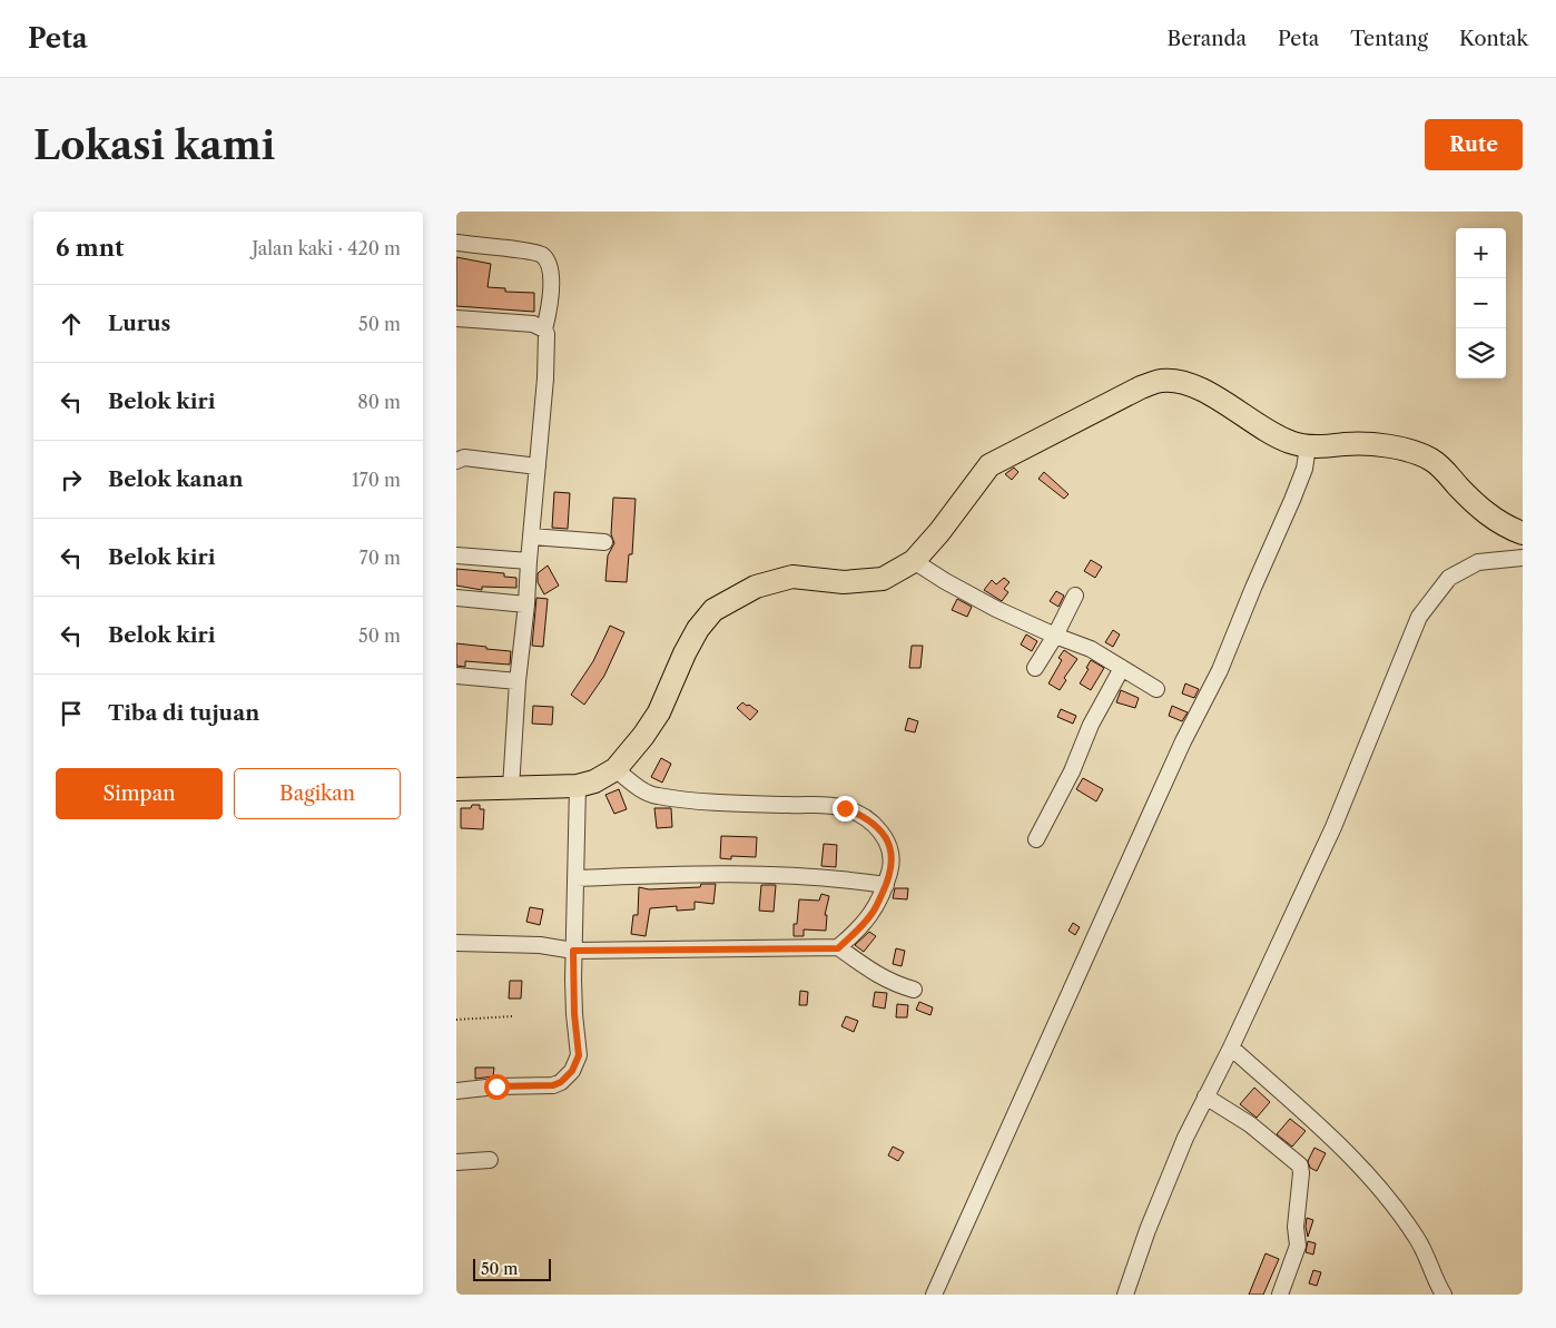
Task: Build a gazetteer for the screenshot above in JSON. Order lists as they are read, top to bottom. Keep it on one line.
{"scale_bar":"50 m","page":{"header":"Peta","nav":["Beranda","Peta","Tentang","Kontak"],"buttons":["Rute",["Simpan","Bagikan"]],"title":"Lokasi kami","heading":["6 mnt","Jalan kaki · 420 m"],"map_buttons":["+","−"],"list":[["Lurus","50 m"],["Belok kiri","80 m"],["Belok kanan","170 m"],["Belok kiri","70 m"],["Belok kiri","50 m"],"Tiba di tujuan"],"scale":"50 m"}}
